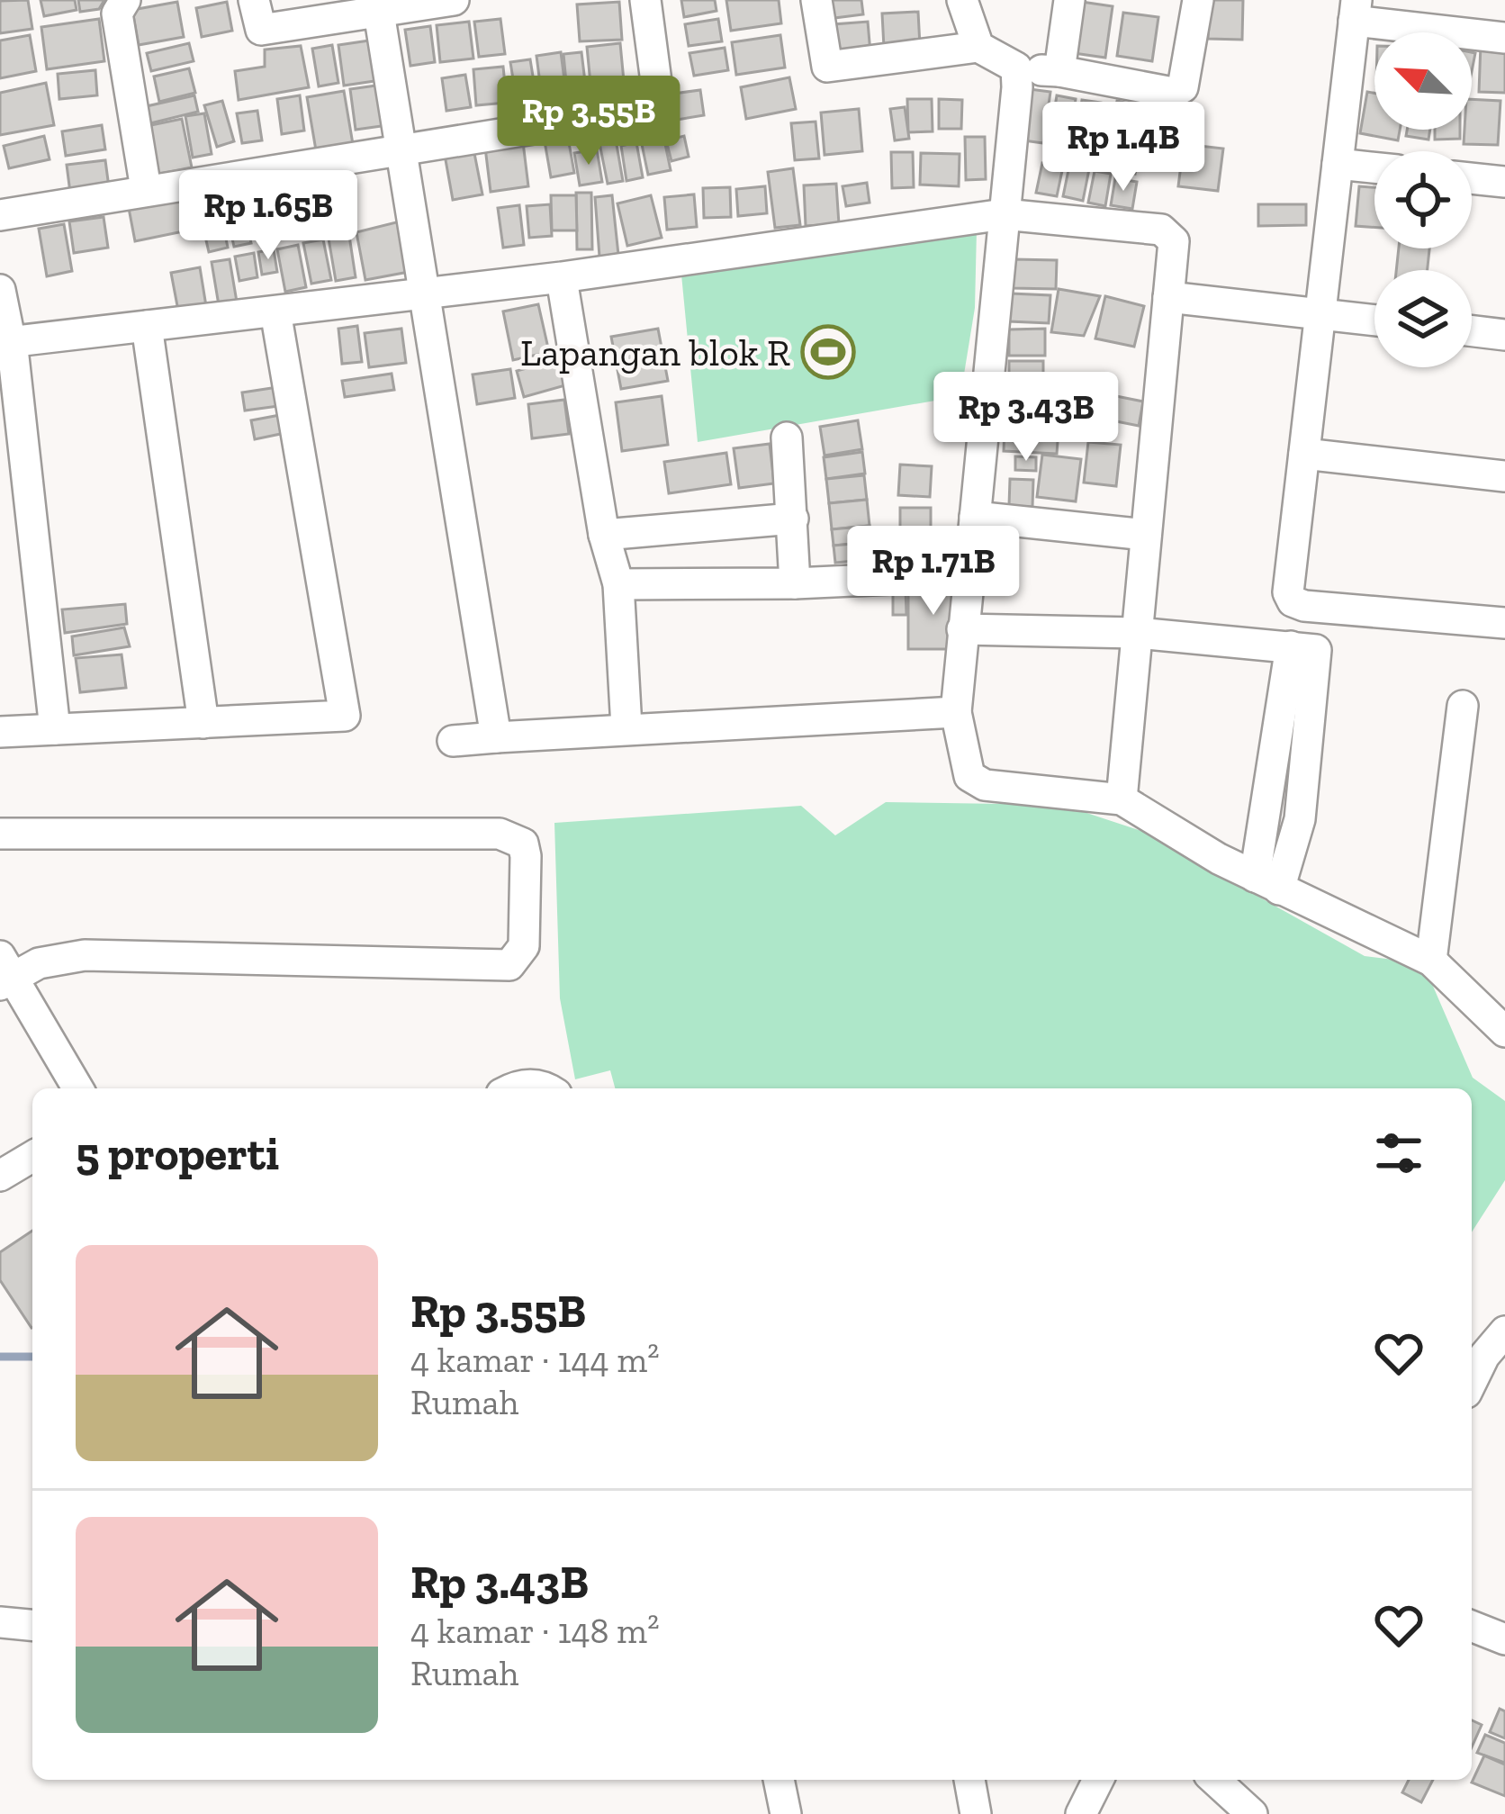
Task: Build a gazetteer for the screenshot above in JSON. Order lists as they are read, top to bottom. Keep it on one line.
{"places":{"sports":["Lapangan blok R"]},"north":"top left","page":{"price":["Rp 3.55B","Rp 1.4B","Rp 1.65B","Rp 3.43B","Rp 1.71B"],"heading":"5 properti","list":[{"name":"Rp 3.55B","note":"4 kamar · 144 m² · Rumah"},{"name":"Rp 3.43B","note":"4 kamar · 148 m² · Rumah"}]}}
